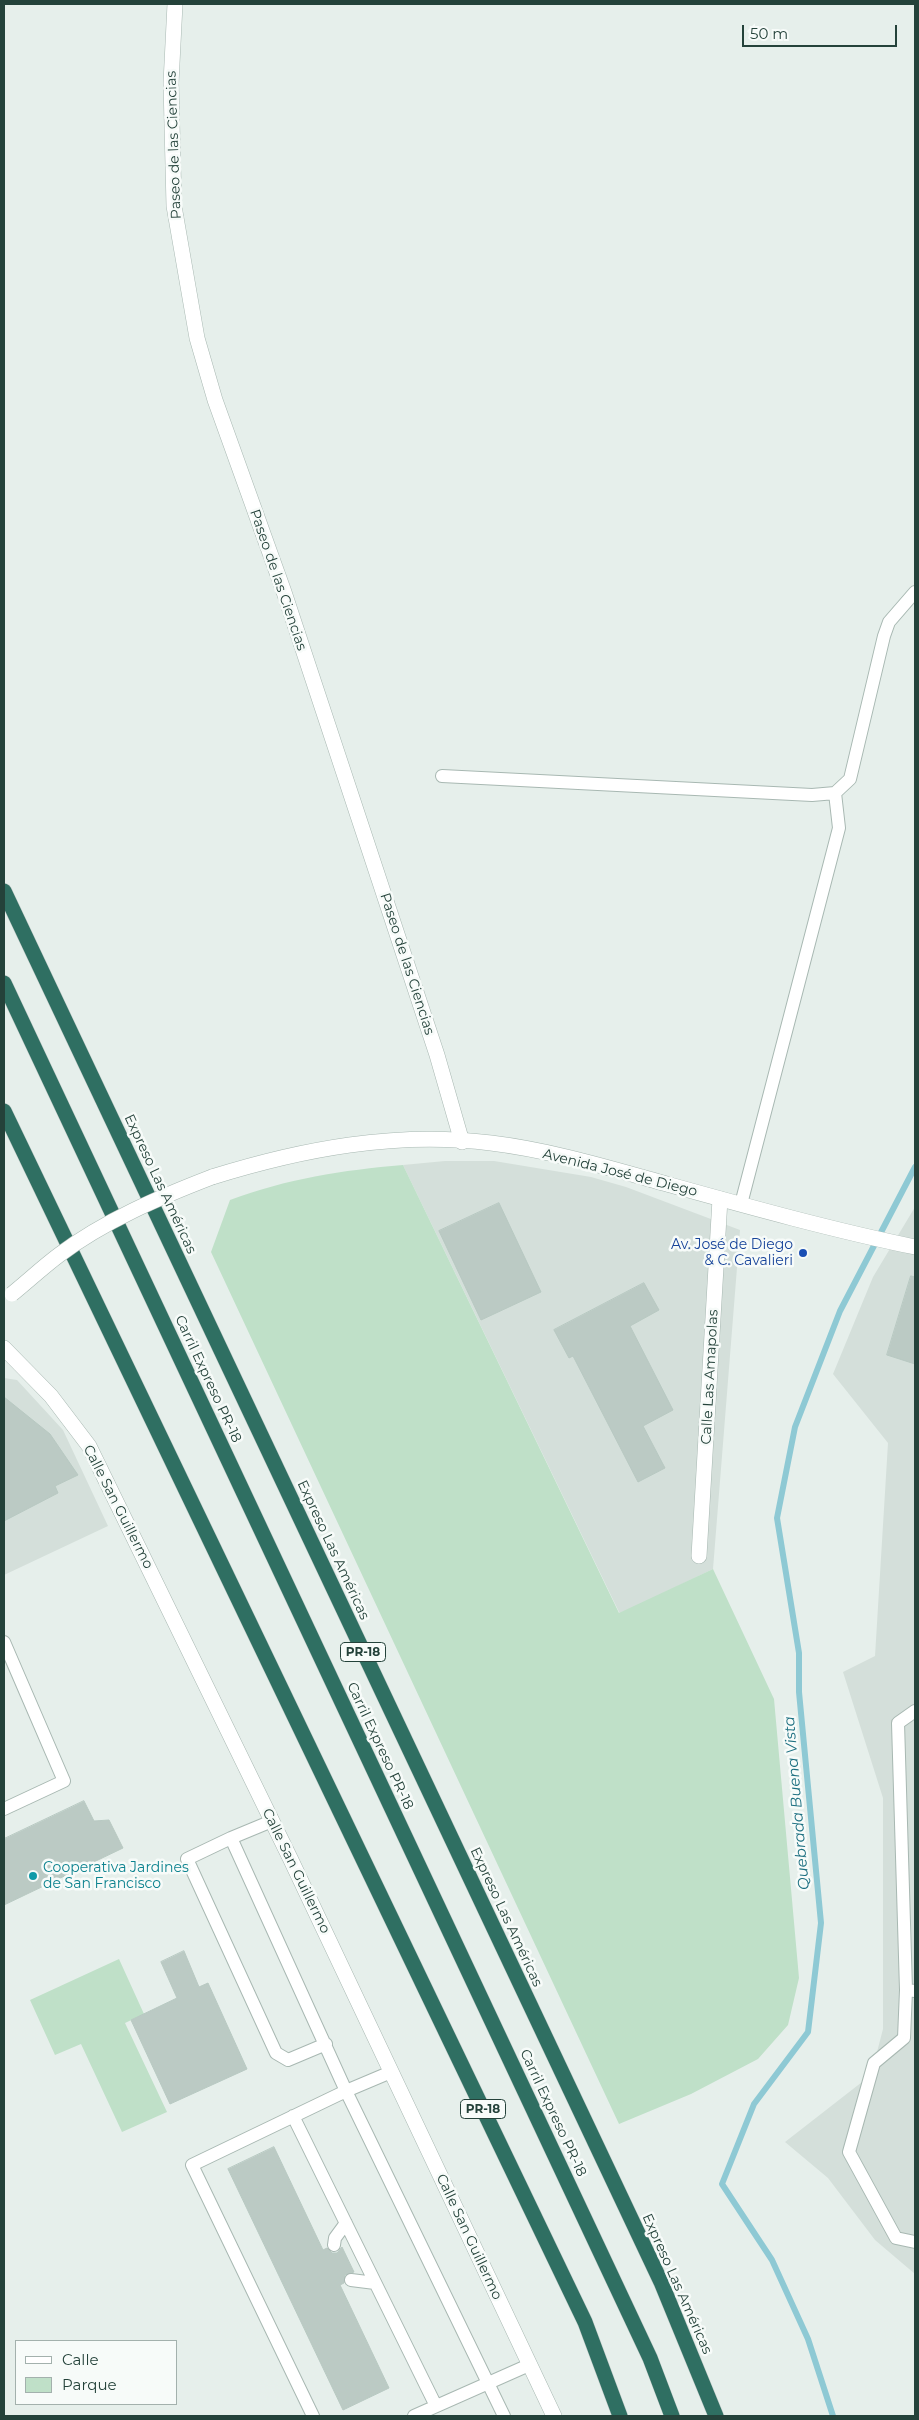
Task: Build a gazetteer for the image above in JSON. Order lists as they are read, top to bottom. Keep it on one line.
{"streets":{"highway":["Expreso Las Américas","Carril Expreso PR-18","PR-18"],"street":["Paseo de las Ciencias","Avenida José de Diego","Calle Las Amapolas","Calle San Guillermo"]},"crossings":[["Paseo de las Ciencias","Avenida José de Diego"],["Avenida José de Diego","Calle Las Amapolas"]],"water":["Quebrada Buena Vista"],"places":["Av. José de Diego & C. Cavalieri","Cooperativa Jardines de San Francisco"],"legend":["Calle","Parque"],"scale_bar":"50 m"}
